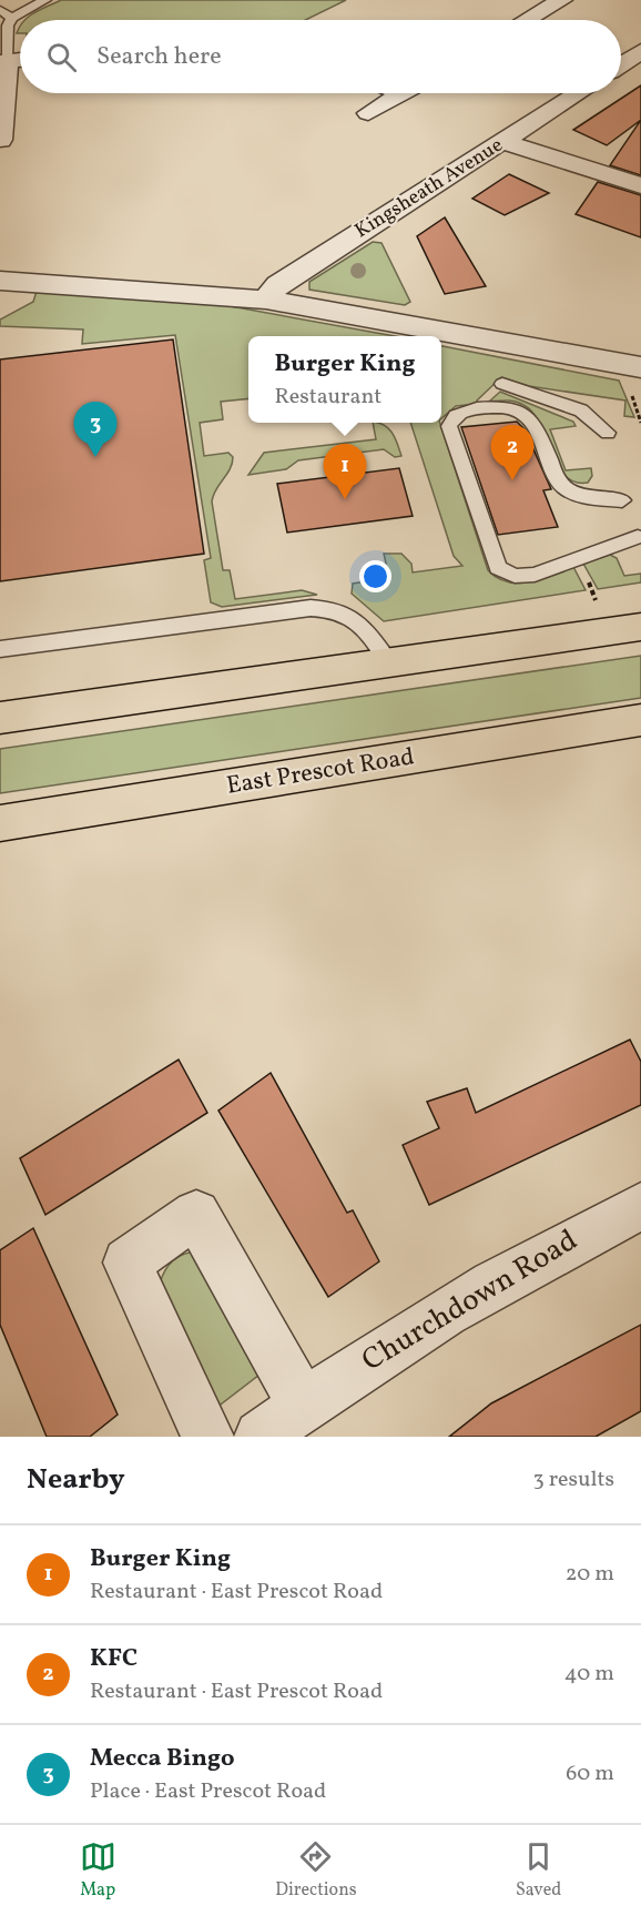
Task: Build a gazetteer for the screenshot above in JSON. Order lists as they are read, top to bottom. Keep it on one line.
{"streets":{"highway":["East Prescot Road"],"street":["Kingsheath Avenue","Churchdown Road"]},"page":{"search":"Search here","popup":["Burger King","Restaurant"],"pins":["3","2","1"],"heading":["Nearby","3 results"],"list":[{"mark":"1","name":"Burger King","note":"Restaurant · East Prescot Road","value":"20 m"},{"mark":"2","name":"KFC","note":"Restaurant · East Prescot Road","value":"40 m"},{"mark":"3","name":"Mecca Bingo","note":"Place · East Prescot Road","value":"60 m"}],"nav":["Map","Directions","Saved"]}}
